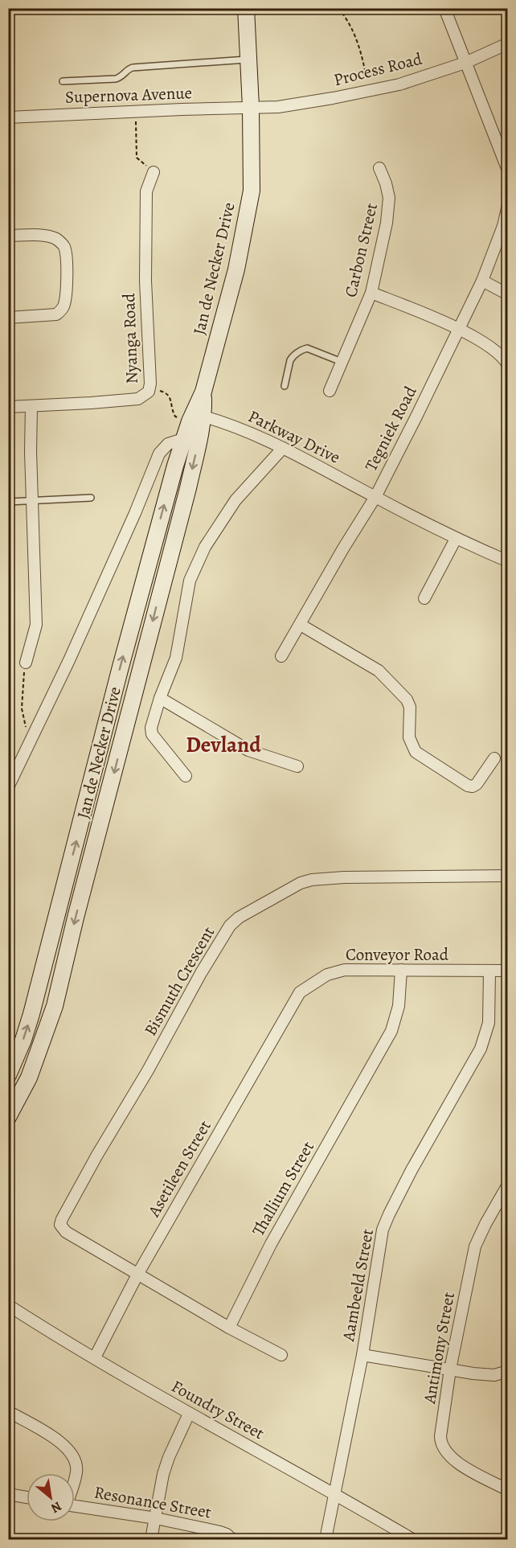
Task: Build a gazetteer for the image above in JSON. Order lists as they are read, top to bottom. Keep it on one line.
{"streets":{"main road":["Jan de Necker Drive"],"street":["Process Road","Supernova Avenue","Carbon Street","Nyanga Road","Tegniek Road","Parkway Drive","Conveyor Road","Bismuth Crescent","Asetileen Street","Thallium Street","Aambeeld Street","Antimony Street","Foundry Street","Resonance Street"]},"crossings":[["Process Road","Supernova Avenue"],["Process Road","Jan de Necker Drive"],["Supernova Avenue","Jan de Necker Drive"],["Jan de Necker Drive","Parkway Drive"],["Tegniek Road","Parkway Drive"],["Conveyor Road","Asetileen Street"],["Conveyor Road","Thallium Street"],["Conveyor Road","Aambeeld Street"],["Bismuth Crescent","Asetileen Street"],["Asetileen Street","Foundry Street"],["Aambeeld Street","Foundry Street"]],"districts":["Devland"],"north":"bottom right"}
